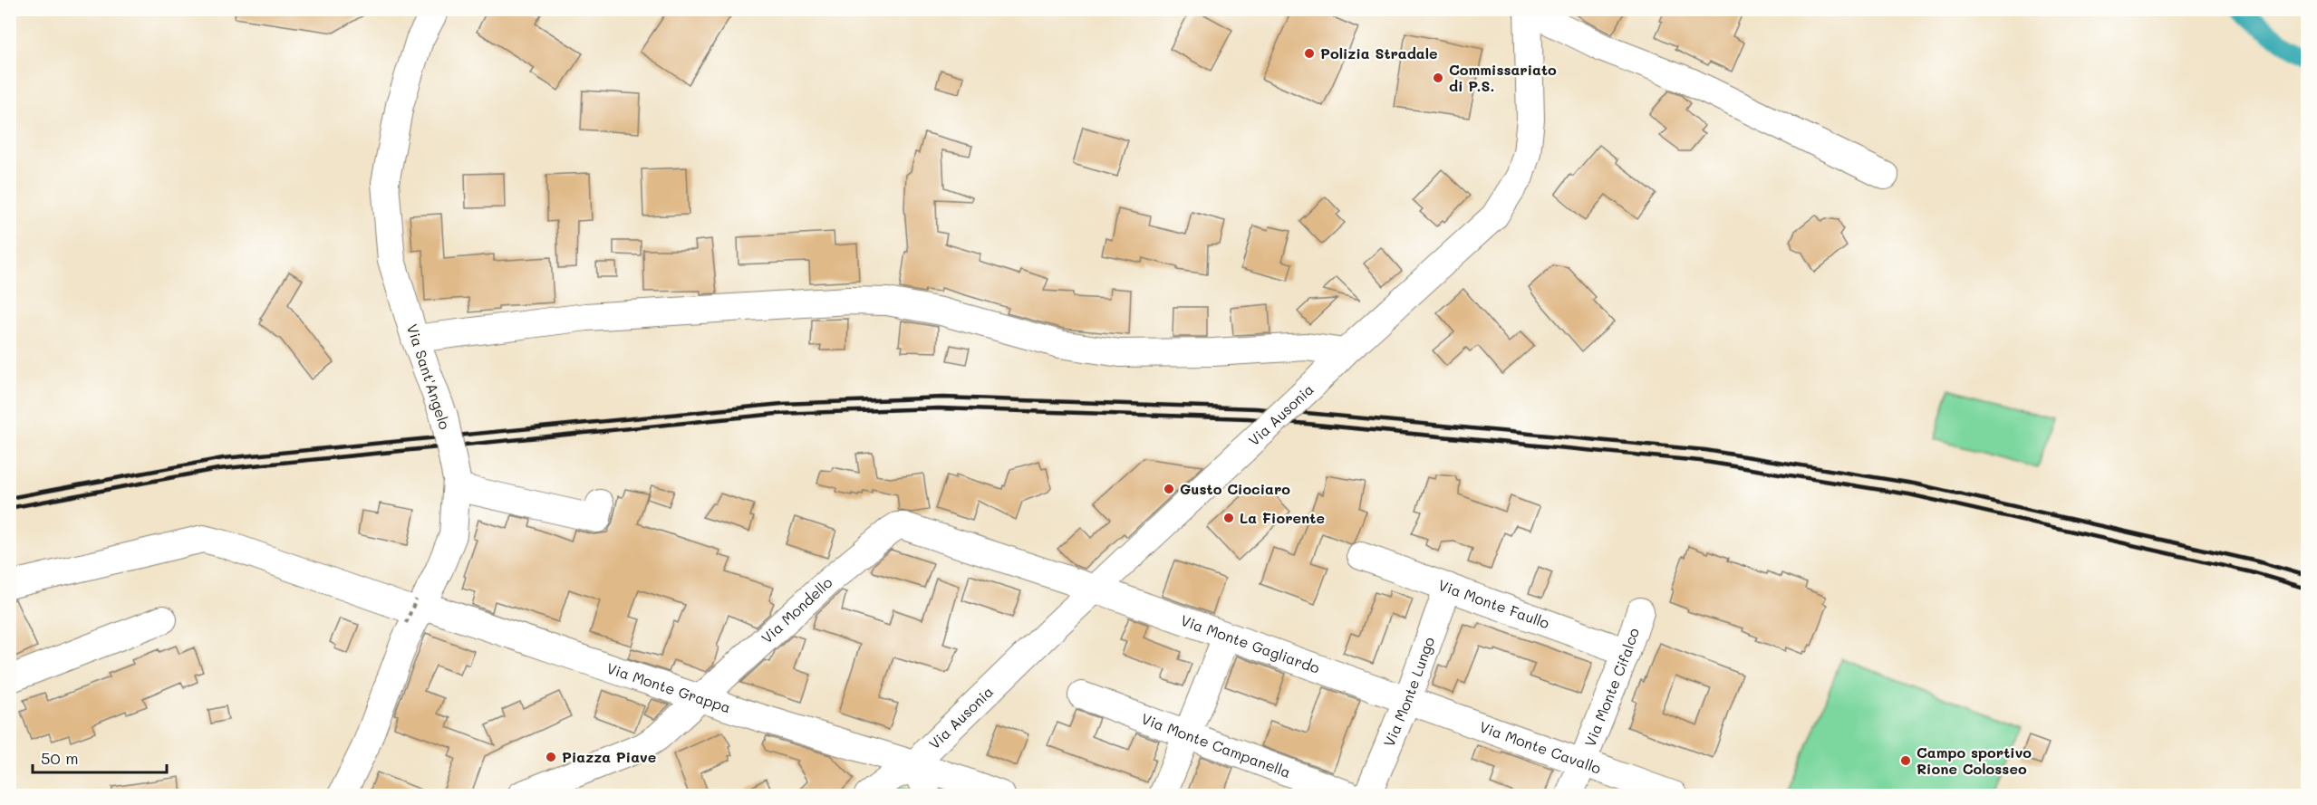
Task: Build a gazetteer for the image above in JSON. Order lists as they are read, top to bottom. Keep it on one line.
{"streets":{"street":["Via Sant'Angelo","Via Ausonia","Via Monte Faullo","Via Mondello","Via Monte Gagliardo","Via Monte Grappa","Via Monte Cifalco","Via Monte Lungo","Via Monte Campanella","Via Monte Cavallo"]},"crossings":[["Via Sant'Angelo","Via Monte Grappa"],["Via Ausonia","Via Mondello"],["Via Ausonia","Via Monte Gagliardo"],["Via Ausonia","Via Monte Grappa"],["Via Monte Faullo","Via Monte Cifalco"],["Via Monte Faullo","Via Monte Lungo"],["Via Mondello","Via Monte Gagliardo"],["Via Mondello","Via Monte Grappa"],["Via Monte Gagliardo","Via Monte Lungo"],["Via Monte Gagliardo","Via Monte Cavallo"],["Via Monte Cifalco","Via Monte Cavallo"],["Via Monte Lungo","Via Monte Cavallo"]],"places":["Polizia Stradale","Commissariato di P.S.","Gusto Ciociaro","La Fiorente","Piazza Piave","Campo sportivo Rione Colosseo"],"scale_bar":"50 m"}
